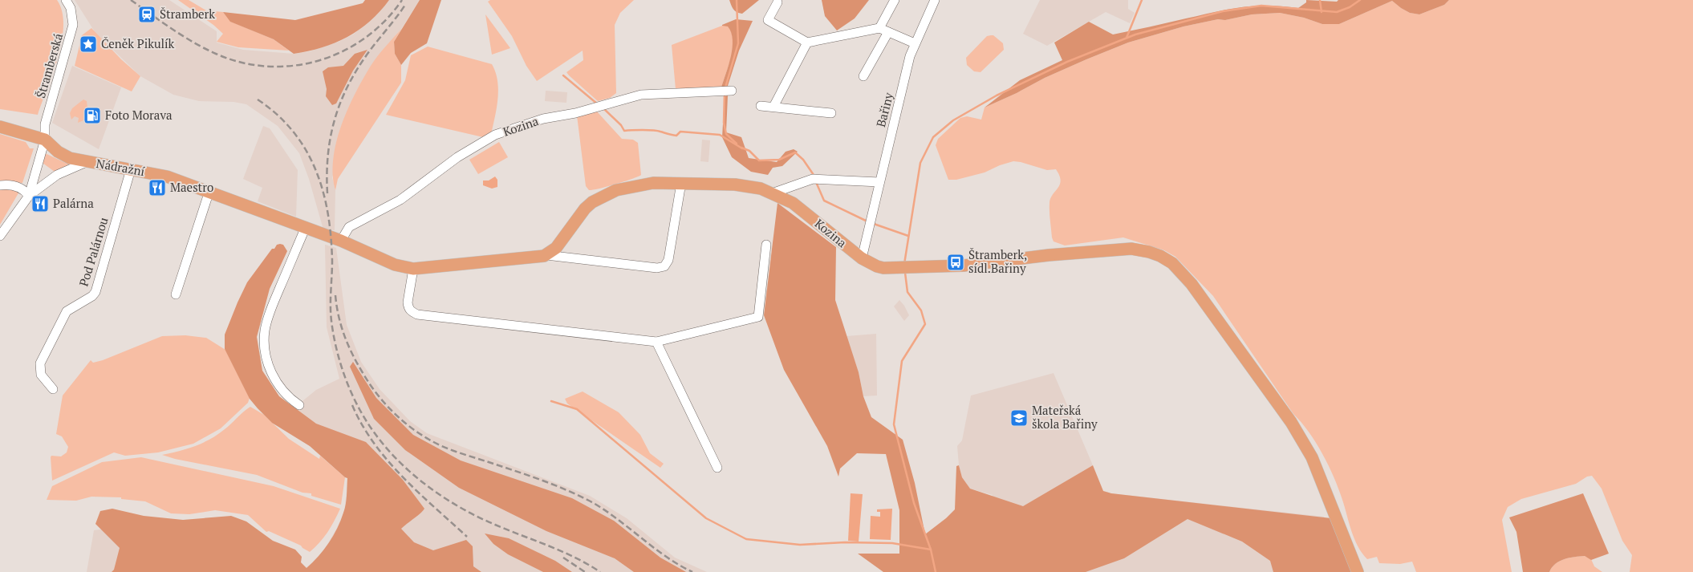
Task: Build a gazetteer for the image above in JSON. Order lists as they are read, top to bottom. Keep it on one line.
{"streets":{"main road":["Kozina","Nádražní"],"street":["Štramberská","Bařiny","Pod Palárnou"]},"crossings":[["Štramberská","Nádražní"],["Bařiny","Kozina"],["Kozina","Nádražní"],["Nádražní","Pod Palárnou"]],"places":{"station":["Štramberk"],"place":["Čeněk Pikulík"],"fuel station":["Foto Morava"],"restaurant":["Maestro","Palárna"],"bus stop":["Štramberk, sídl.Bařiny"],"school or university":["Mateřská škola Bařiny"]}}
